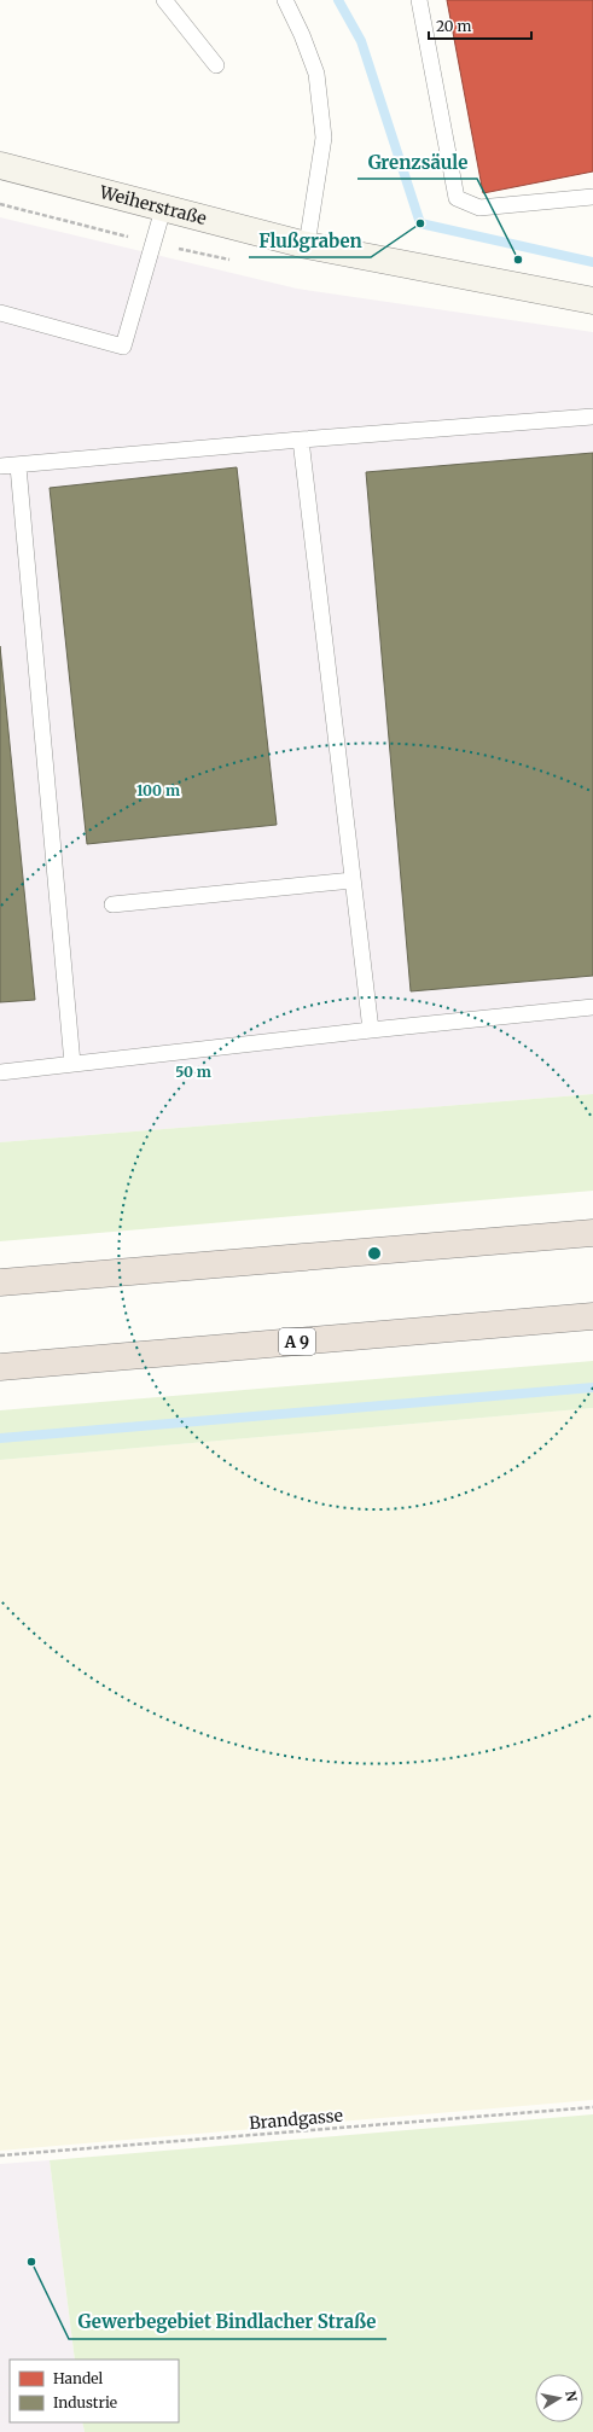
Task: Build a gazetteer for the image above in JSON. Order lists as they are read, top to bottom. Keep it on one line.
{"streets":{"highway":["A 9"],"street":["Weiherstraße"],"path":["Brandgasse"]},"places":["Flußgraben","Grenzsäule","Gewerbegebiet Bindlacher Straße"],"legend":["Handel","Industrie"],"scale_bar":"20 m","north":"right","rings":["100 m","50 m"]}
